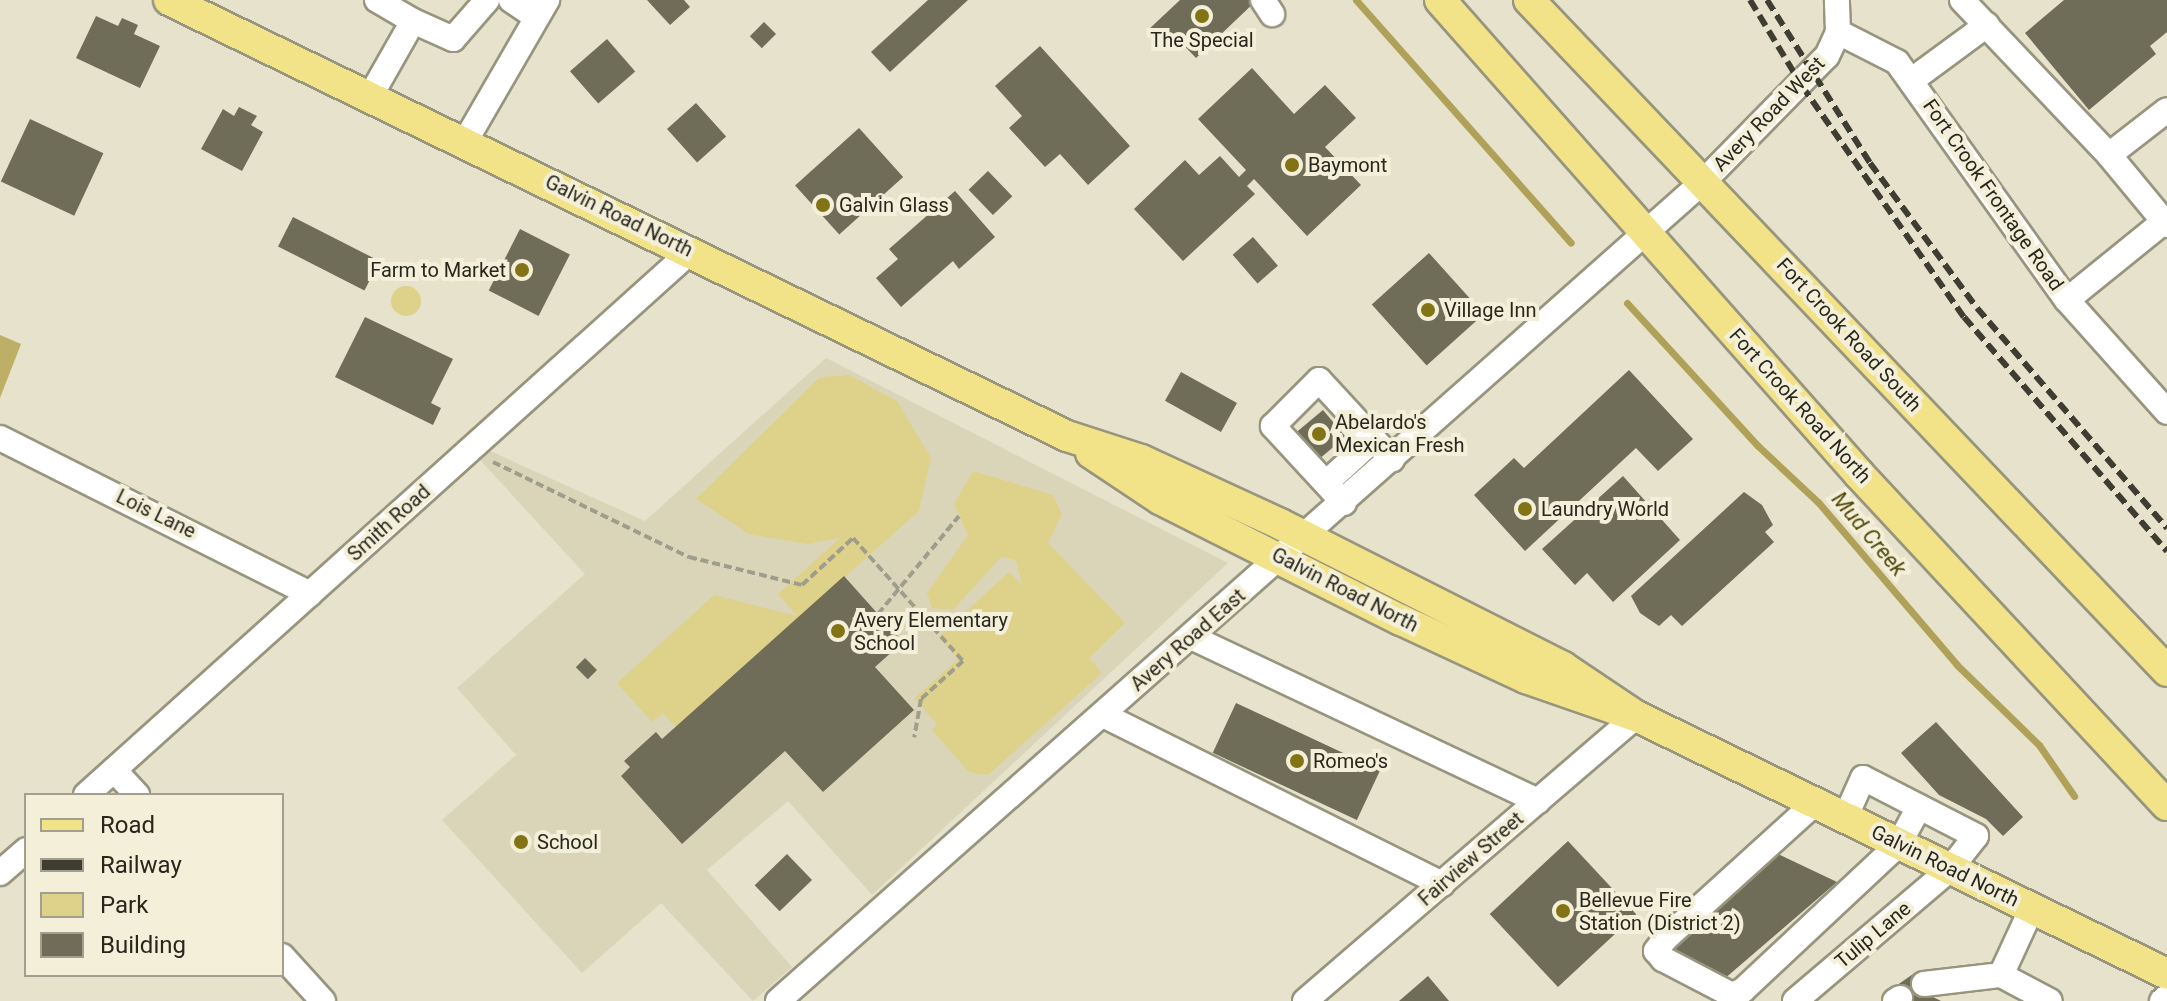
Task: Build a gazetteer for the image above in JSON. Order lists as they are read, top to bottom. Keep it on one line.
{"streets":{"main road":["Galvin Road North","Fort Crook Road South","Fort Crook Road North"],"street":["Avery Road West","Fort Crook Frontage Road","Lois Lane","Smith Road","Avery Road East","Fairview Street","Tulip Lane"]},"crossings":[["Avery Road West","Fort Crook Frontage Road"],["Avery Road West","Fort Crook Road South"],["Avery Road West","Avery Road East"],["Galvin Road North","Smith Road"],["Galvin Road North","Avery Road East"],["Galvin Road North","Fairview Street"],["Galvin Road North","Tulip Lane"],["Fort Crook Road South","Avery Road East"],["Fort Crook Road North","Avery Road East"],["Lois Lane","Smith Road"]],"water":["Mud Creek"],"places":["The Special","Baymont","Galvin Glass","Farm to Market","Village Inn","Abelardo's Mexican Fresh","Laundry World","Avery Elementary School","Romeo's","School","Bellevue Fire Station (District 2)"],"legend":["Road","Railway","Park","Building"]}
